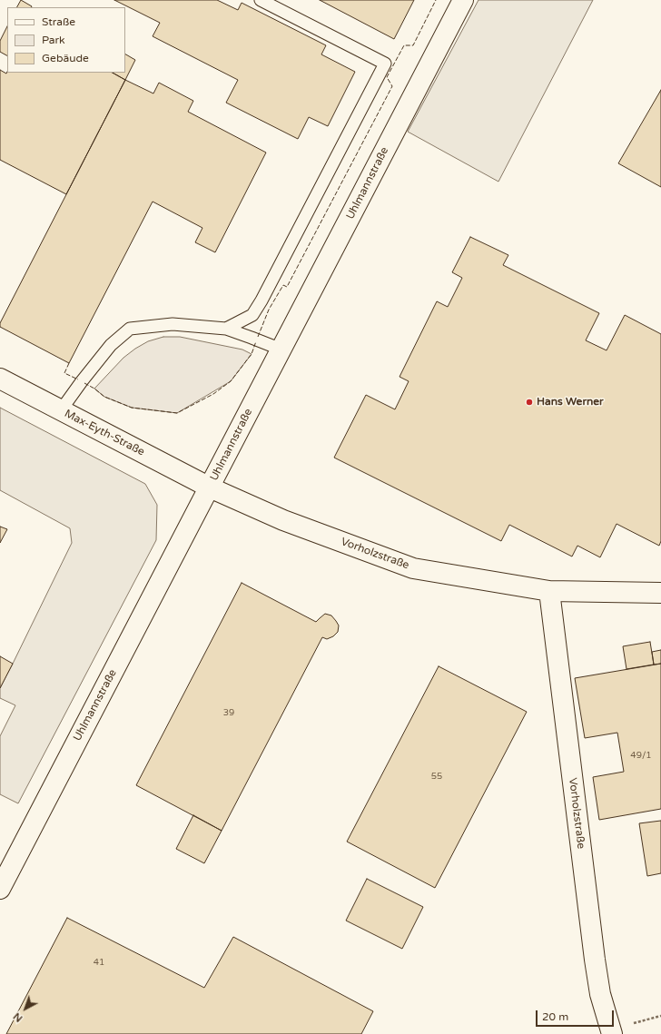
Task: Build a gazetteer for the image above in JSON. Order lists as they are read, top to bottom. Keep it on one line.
{"streets":{"street":["Uhlmannstraße","Max-Eyth-Straße","Vorholzstraße"]},"crossings":[["Uhlmannstraße","Max-Eyth-Straße"],["Uhlmannstraße","Vorholzstraße"],["Max-Eyth-Straße","Vorholzstraße"]],"places":["Hans Werner"],"house_numbers":["39","49/1","55","41"],"legend":["Straße","Park","Gebäude"],"scale_bar":"20 m","north":"bottom left"}
